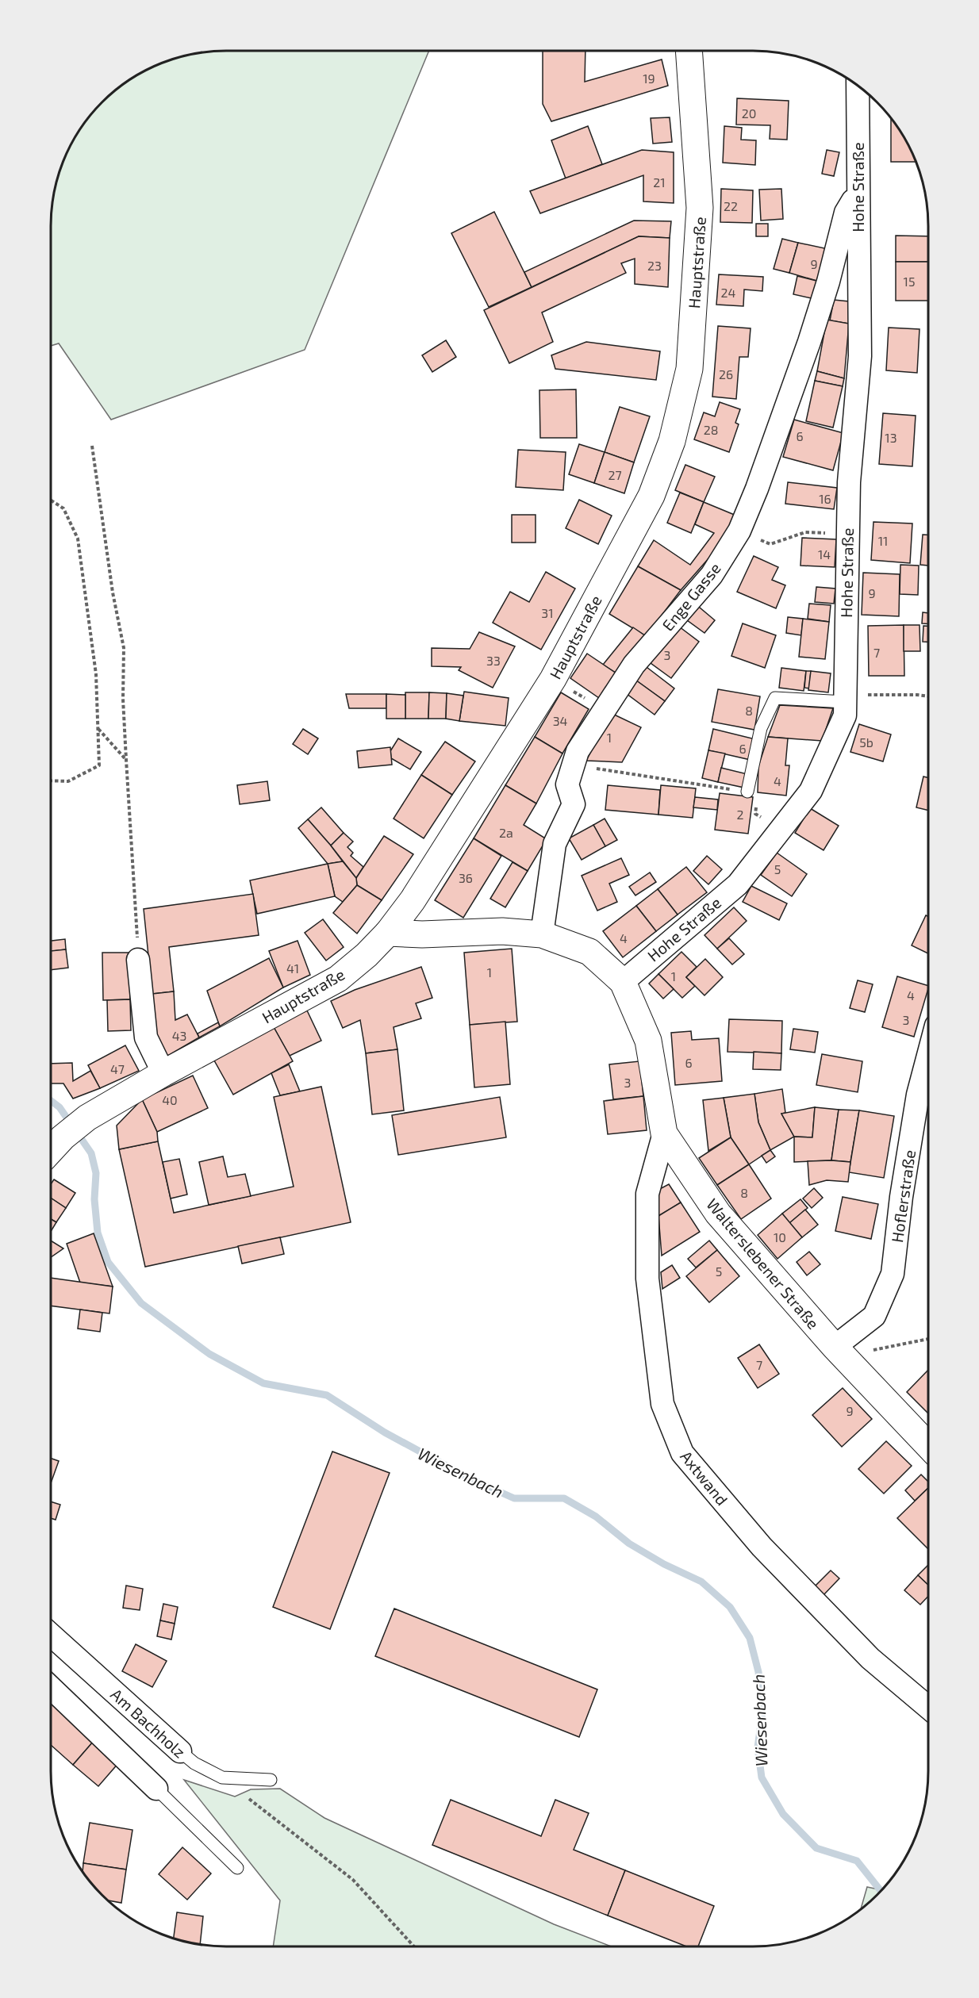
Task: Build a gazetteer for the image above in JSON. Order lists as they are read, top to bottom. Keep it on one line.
{"streets":{"street":["Hohe Straße","Hauptstraße","Enge Gasse","Hoflerstraße","Walterslebener Straße","Axtwand","Am Bachholz"]},"crossings":[["Hohe Straße","Enge Gasse"],["Hohe Straße","Walterslebener Straße"],["Hauptstraße","Walterslebener Straße"],["Enge Gasse","Walterslebener Straße"],["Hoflerstraße","Walterslebener Straße"],["Walterslebener Straße","Axtwand"]],"water":["Wiesenbach"],"house_numbers":["19","20","21","22","9","23","15","24","26","28","6","13","27","16","11","14","9","31","7","3","33","8","34","1","5b","6","4","2","2a","5","36","4","41","1","1","4","3","43","6","47","3","40","8","10","5","7","9"]}
